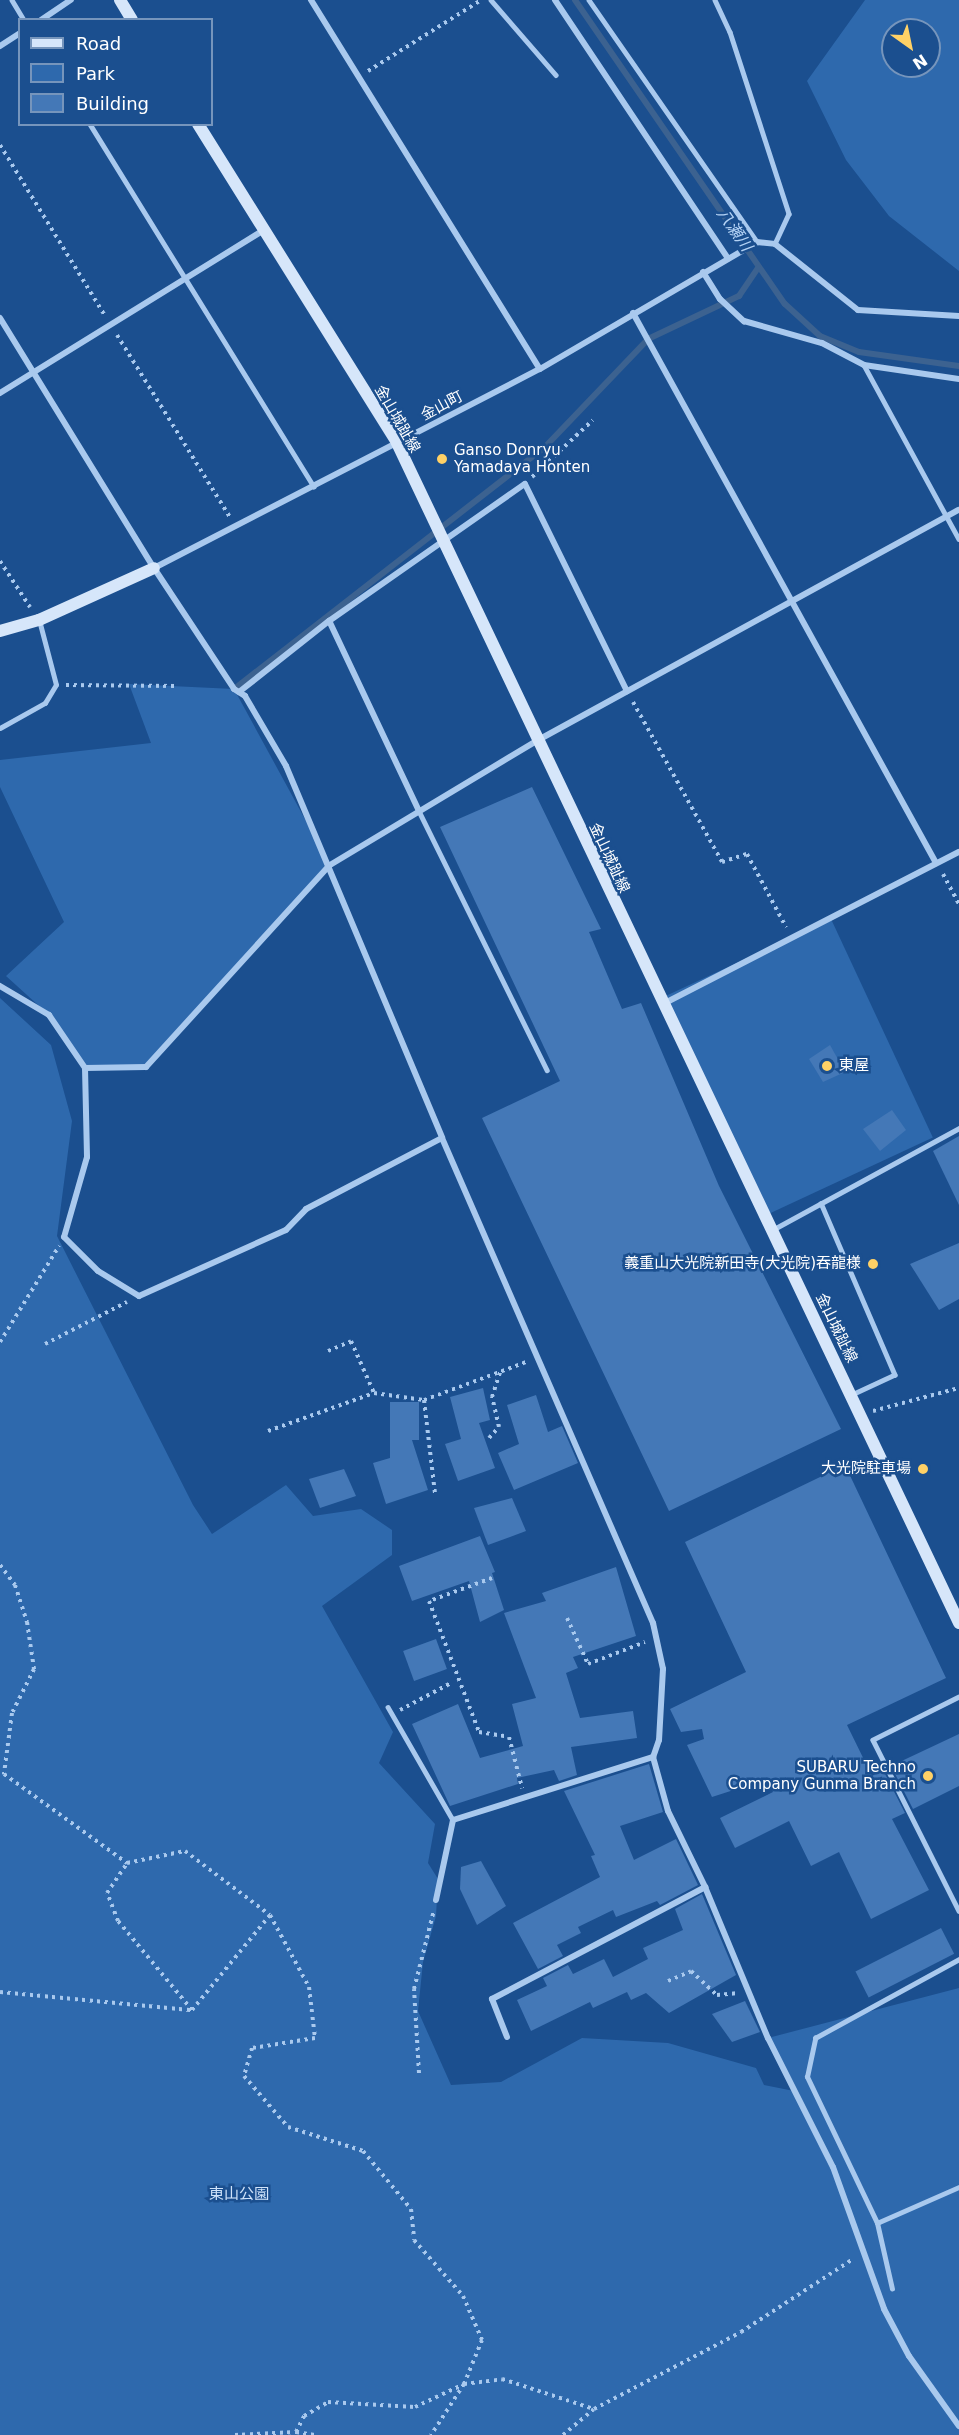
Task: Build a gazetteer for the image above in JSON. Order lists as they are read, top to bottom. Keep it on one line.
{"streets":{"main road":["金山城趾線"],"street":["金山町"]},"crossings":[["金山町","金山城趾線"]],"water":["八瀬川"],"parks":["東山公園"],"places":["Ganso Donryu Yamadaya Honten","東屋","義重山大光院新田寺(大光院)吞龍様","大光院駐車場","SUBARU Techno Company Gunma Branch"],"legend":["Road","Park","Building"],"north":"bottom right"}
